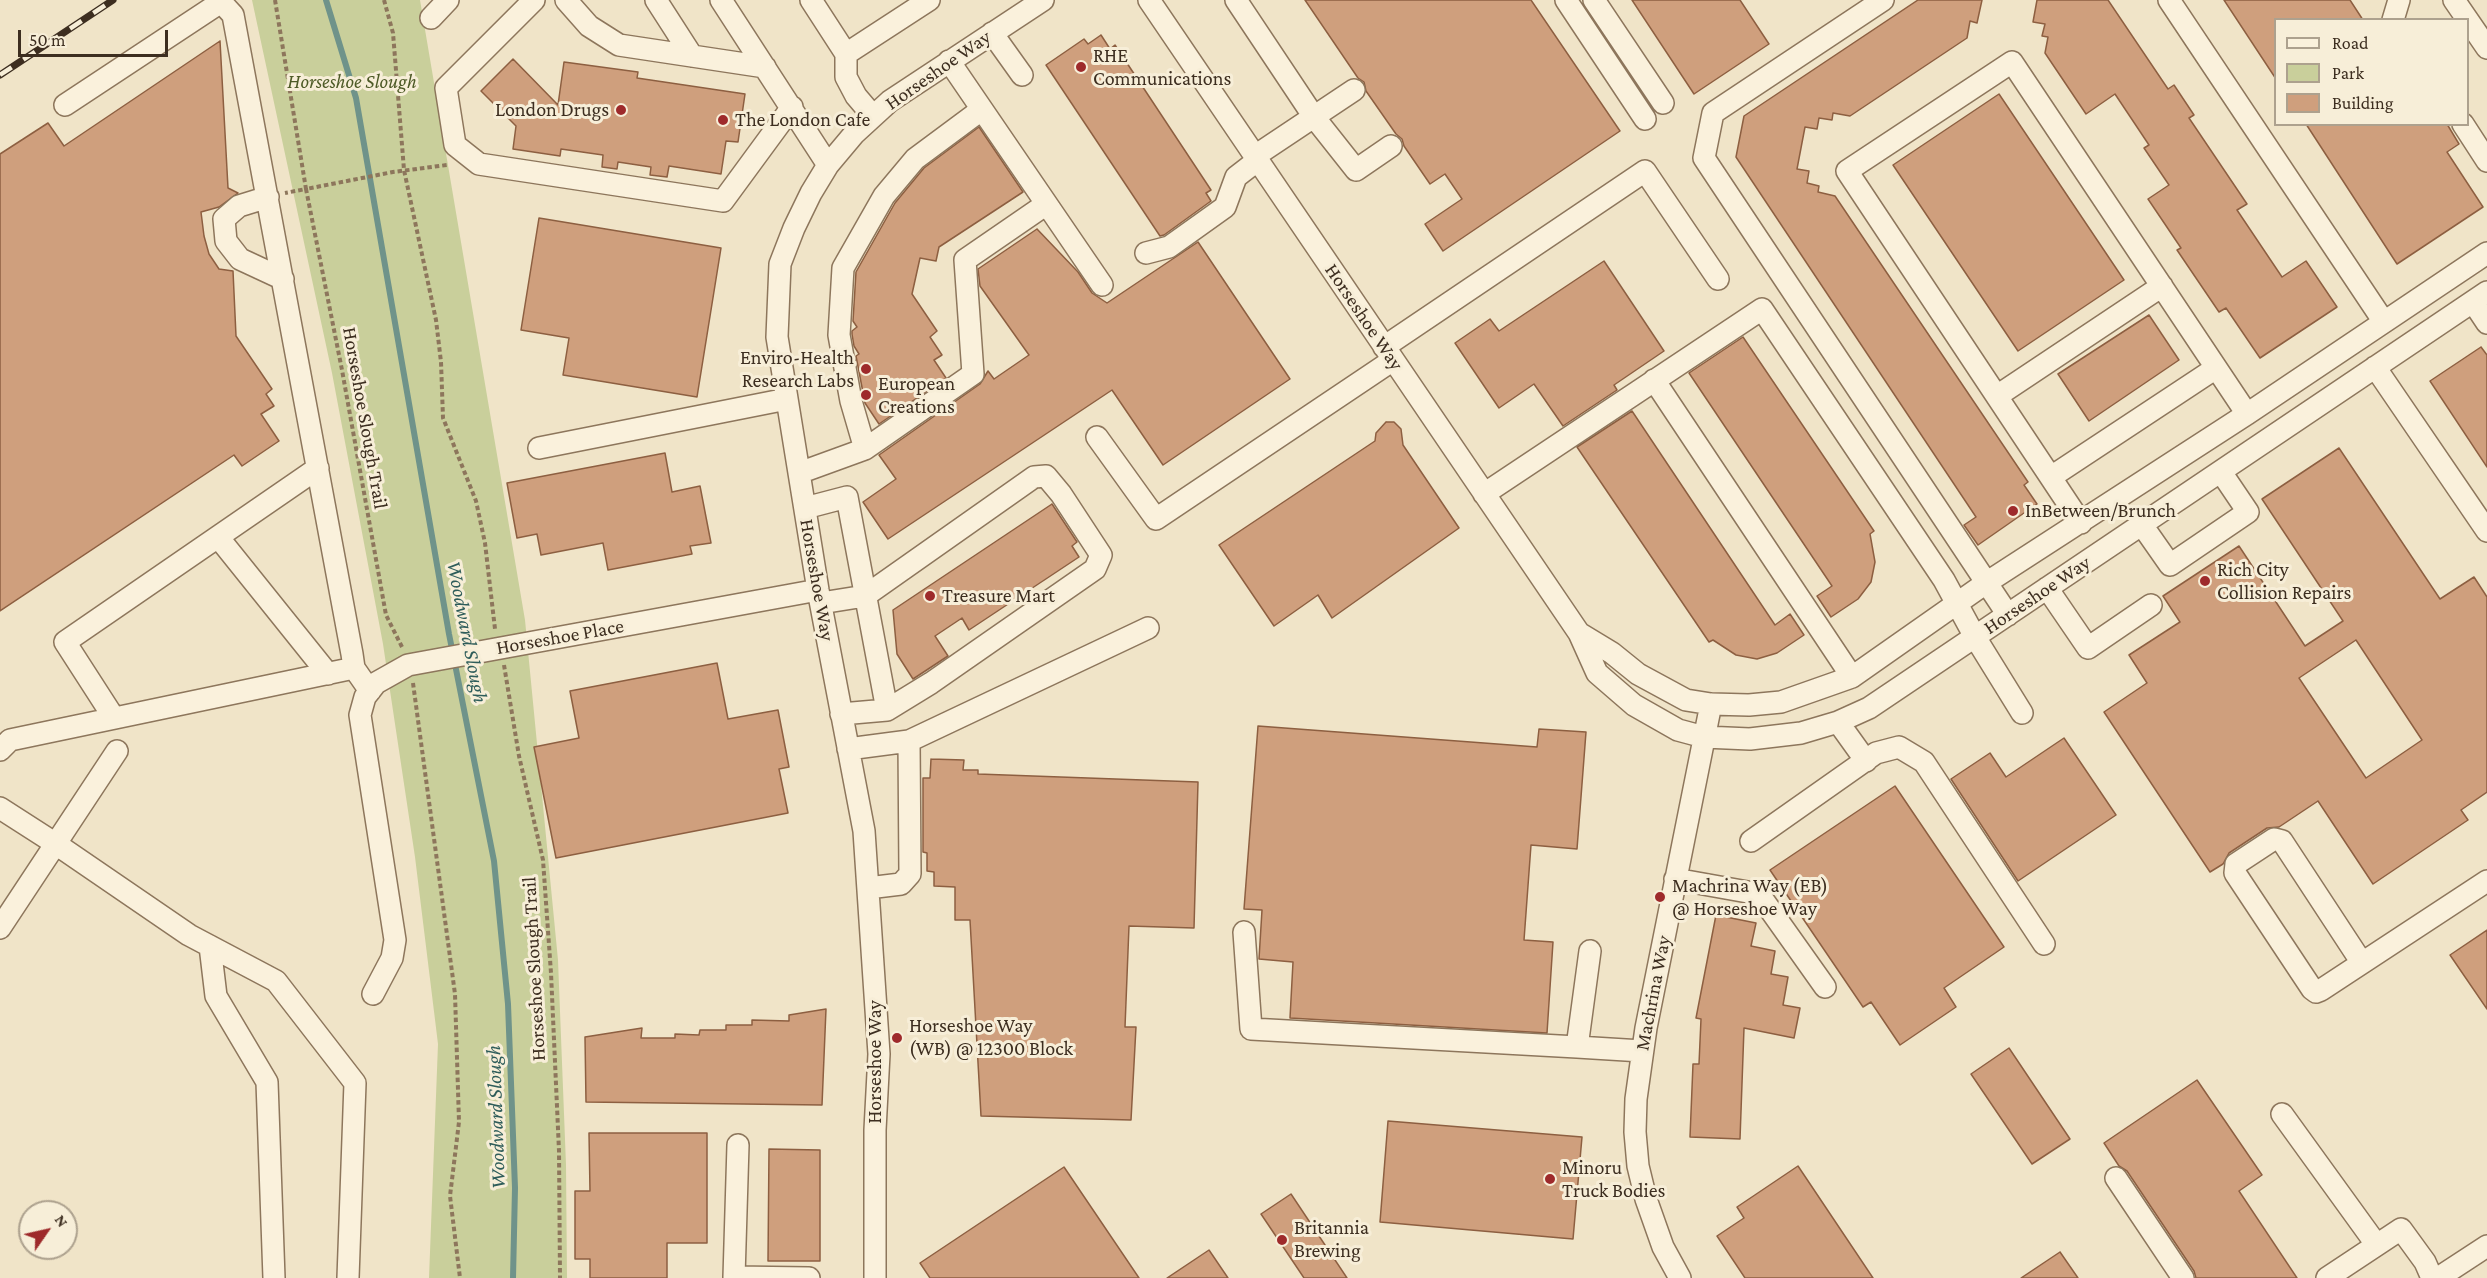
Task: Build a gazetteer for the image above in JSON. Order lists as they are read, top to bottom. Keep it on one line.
{"streets":{"street":["Horseshoe Way","Horseshoe Place","Machrina Way"],"path":["Horseshoe Slough Trail"]},"crossings":[["Horseshoe Way","Horseshoe Place"],["Horseshoe Way","Machrina Way"],["Horseshoe Slough Trail","Horseshoe Place"]],"water":["Woodward Slough"],"parks":["Horseshoe Slough"],"places":["RHE Communications","London Drugs","The London Cafe","Enviro-Health Research Labs","European Creations","InBetween/Brunch","Rich City Collision Repairs","Treasure Mart","Machrina Way (EB) @ Horseshoe Way","Horseshoe Way (WB) @ 12300 Block","Minoru Truck Bodies","Britannia Brewing"],"legend":["Road","Park","Building"],"scale_bar":"50 m","north":"top right"}
